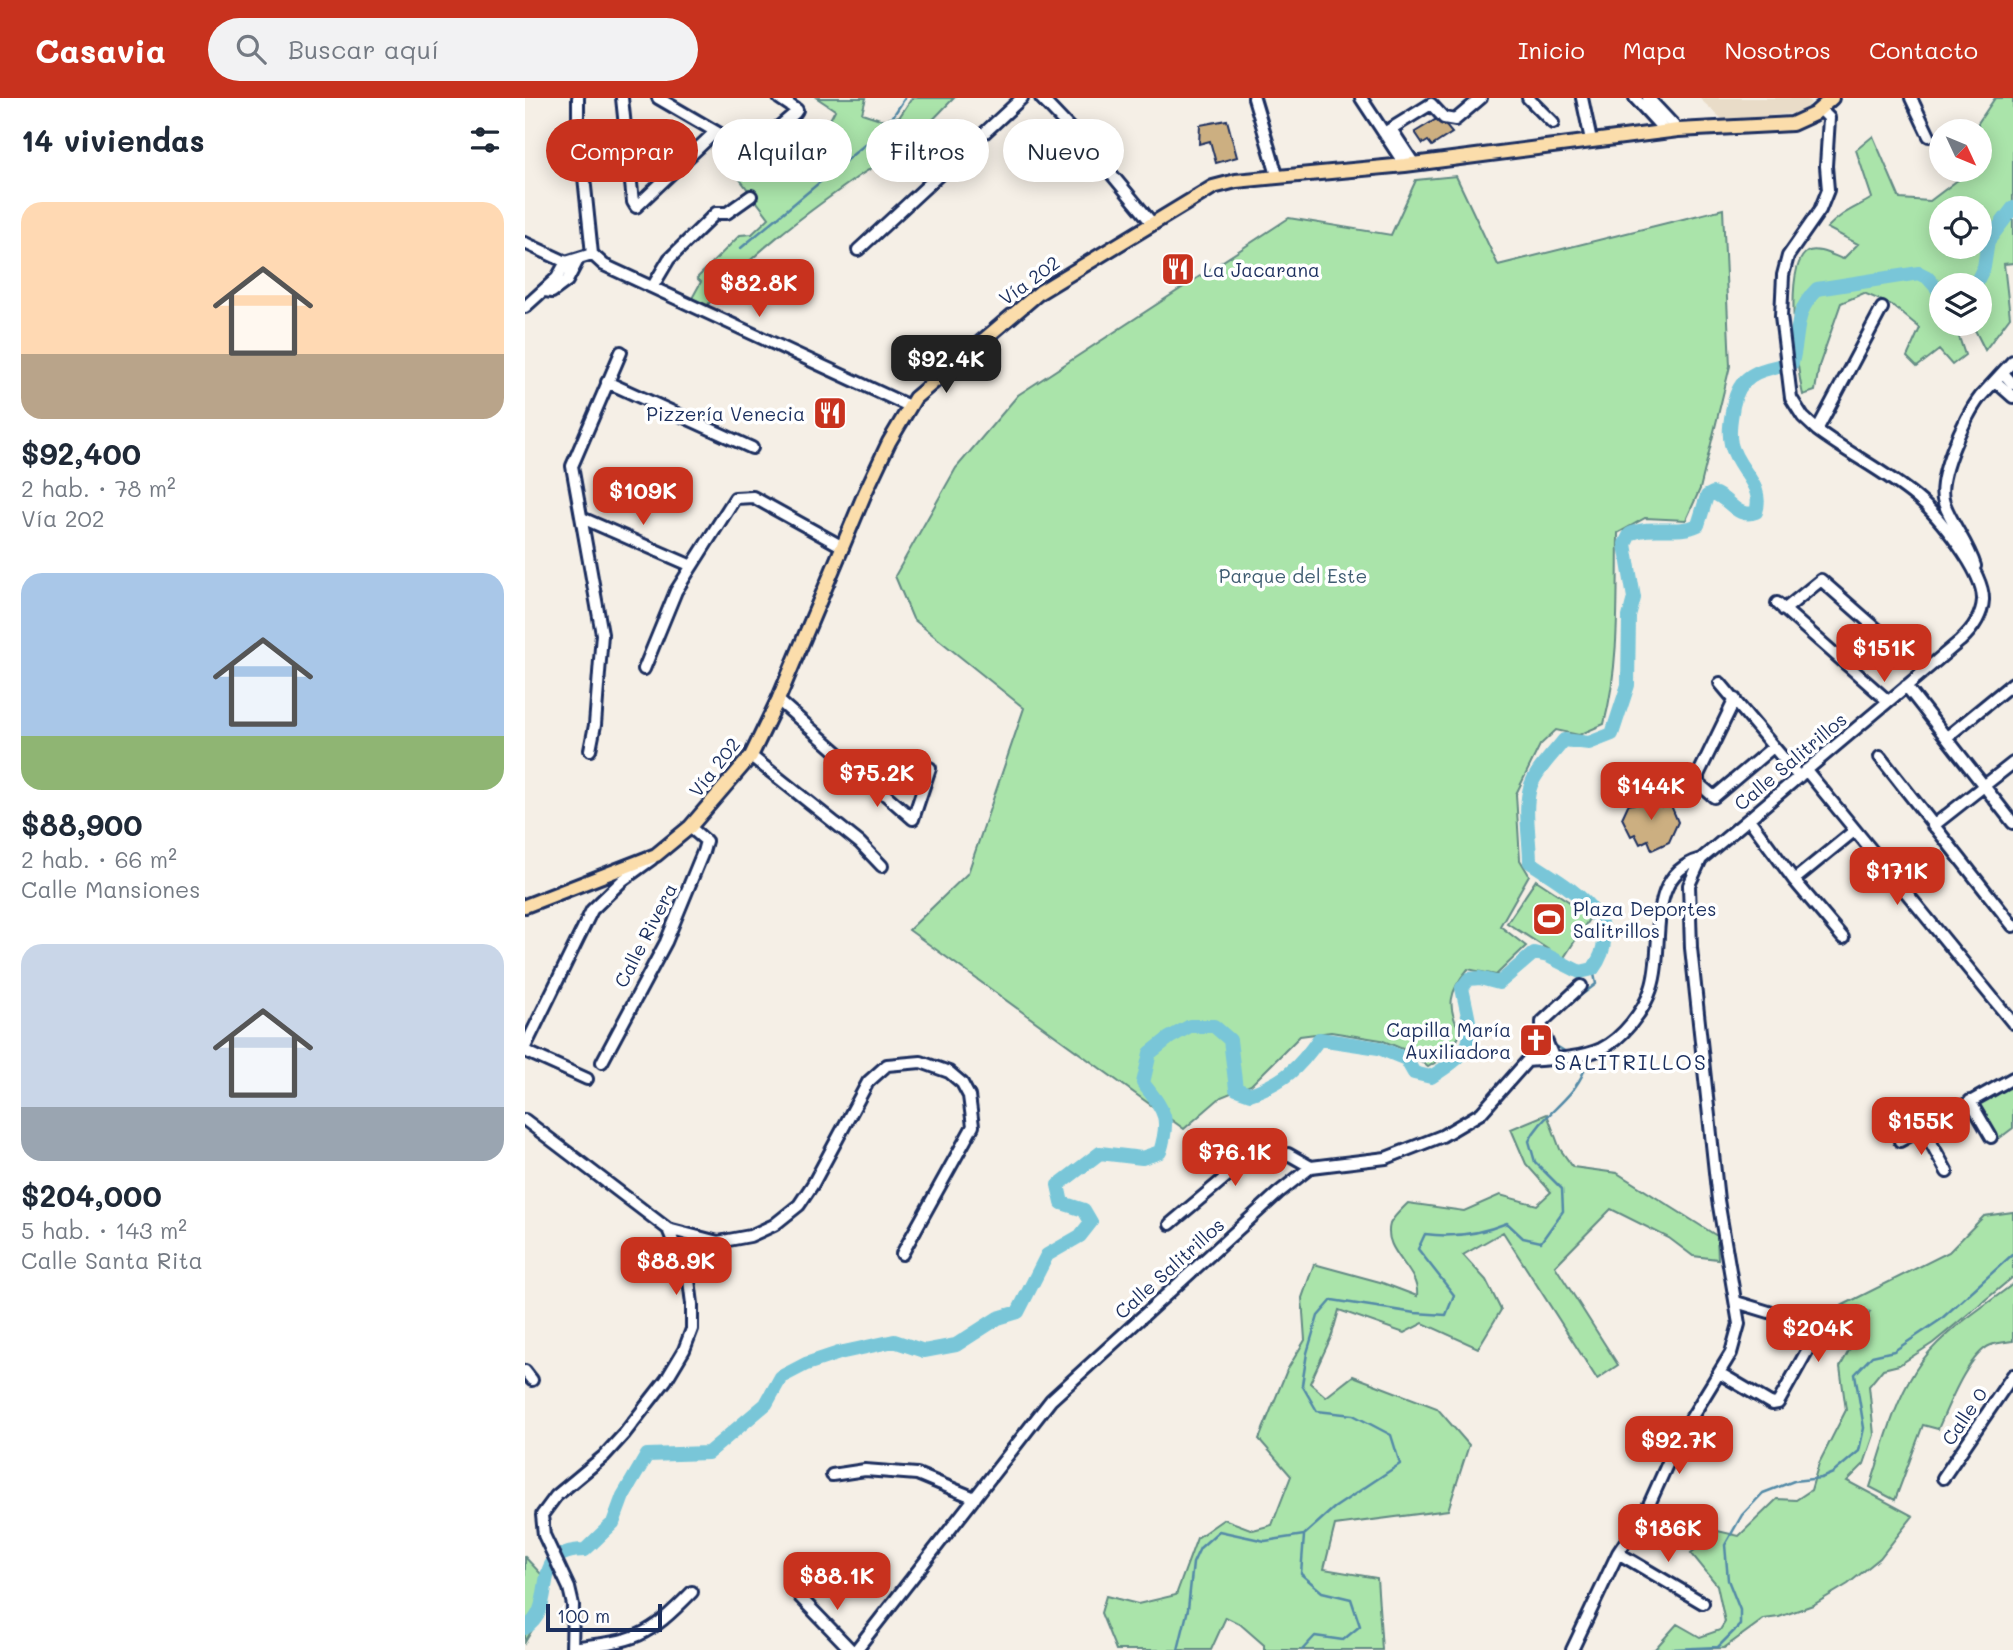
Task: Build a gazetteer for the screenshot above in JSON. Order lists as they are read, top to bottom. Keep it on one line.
{"streets":{"main road":["Vía 202"],"street":["Calle Salitrillos","Calle Rivera","Calle 0"]},"crossings":[["Vía 202","Calle Rivera"]],"districts":["SALITRILLOS"],"parks":["Parque del Este"],"places":{"restaurant":["La Jacarana","Pizzería Venecia"],"sports":["Plaza Deportes Salitrillos"],"church":["Capilla María Auxiliadora"]},"scale_bar":"100 m","north":"bottom right","page":{"header":"Casavia","search":"Buscar aquí","nav":["Inicio","Mapa","Nosotros","Contacto"],"heading":"14 viviendas","chip":["Comprar","Alquilar","Filtros","Nuevo"],"list":[{"name":"$92,400","note":"2 hab. · 78 m² · Vía 202"},{"name":"$88,900","note":"2 hab. · 66 m² · Calle Mansiones"},{"name":"$204,000","note":"5 hab. · 143 m² · Calle Santa Rita"}],"price":["$82.8K","$92.4K","$109K","$151K","$75.2K","$144K","$171K","$155K","$76.1K","$88.9K","$204K","$92.7K","$186K","$88.1K"],"scale":"100 m"}}
